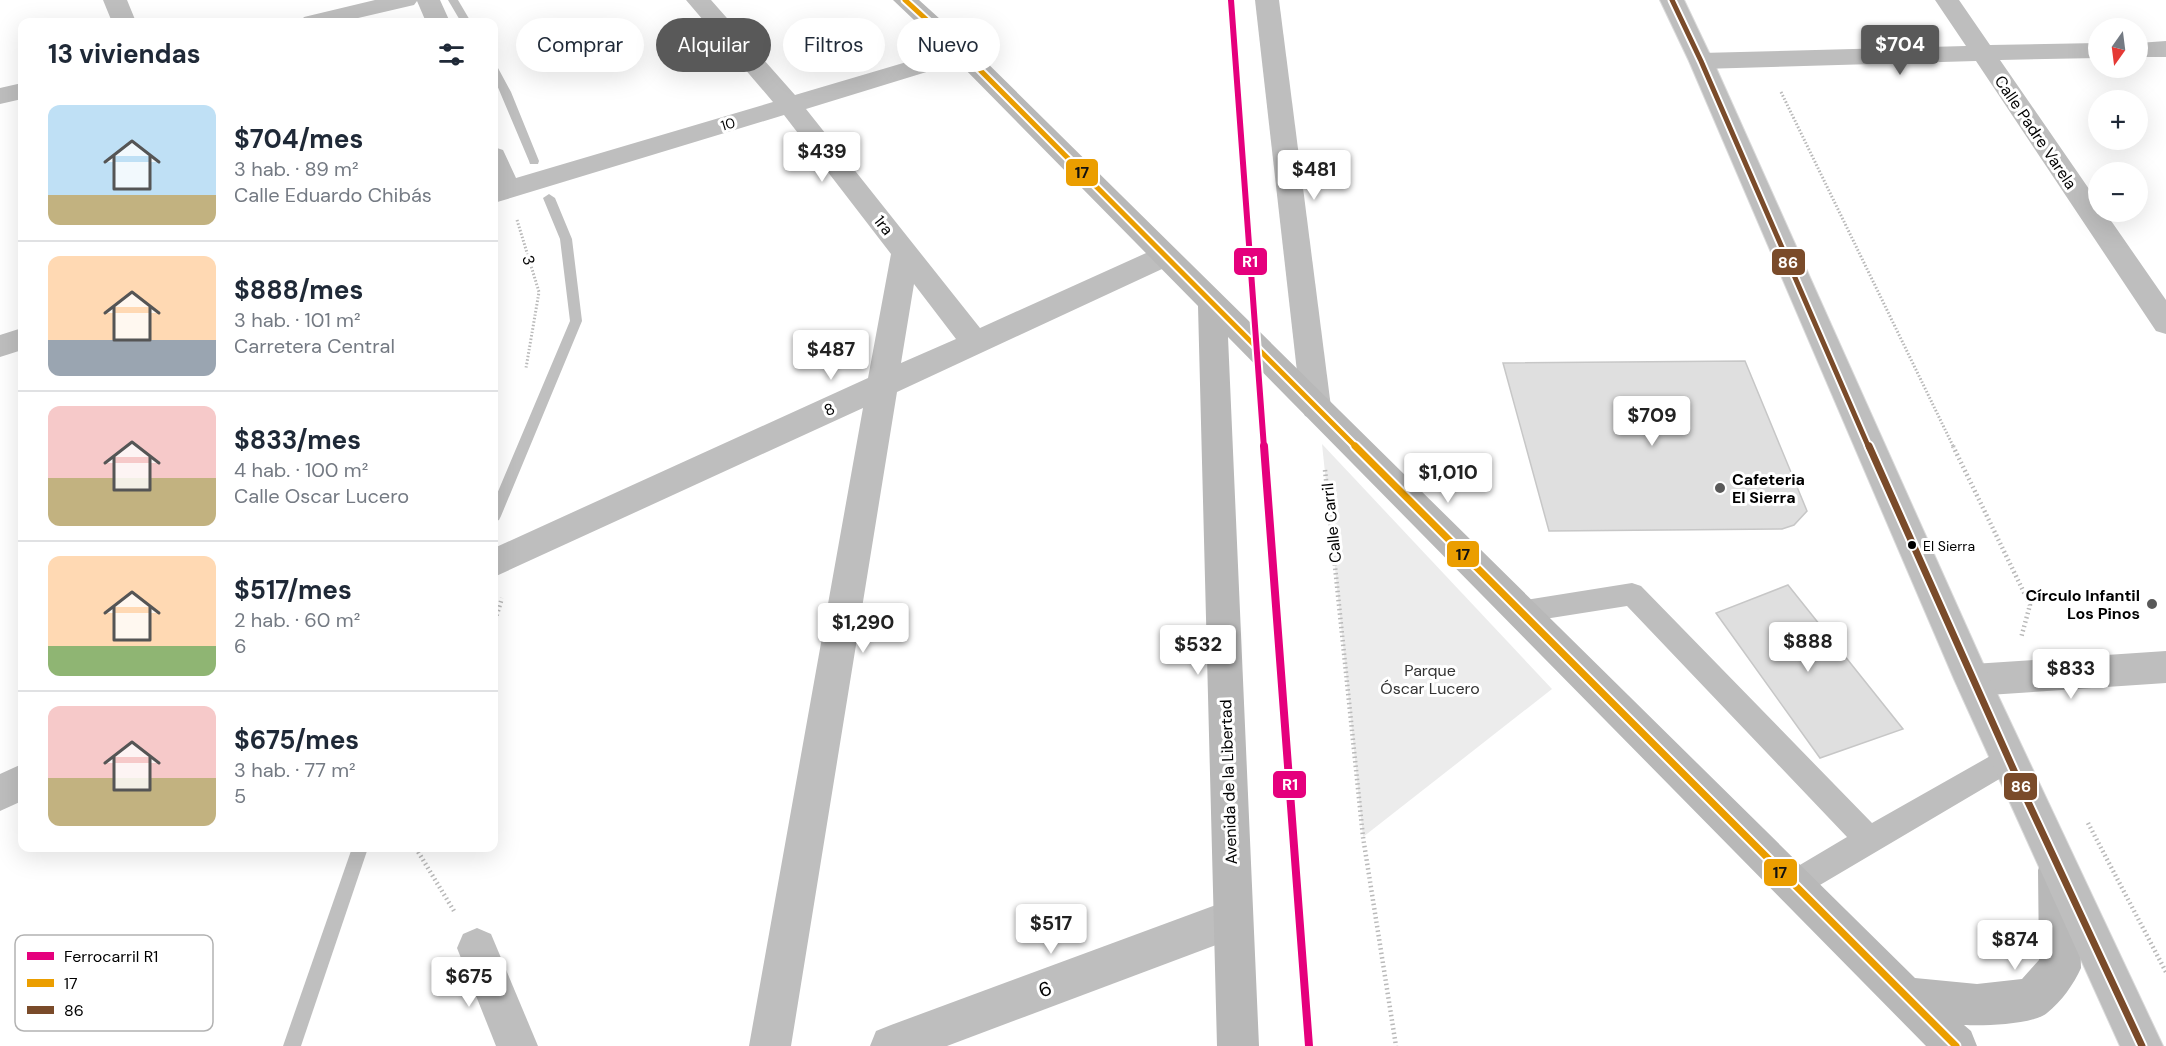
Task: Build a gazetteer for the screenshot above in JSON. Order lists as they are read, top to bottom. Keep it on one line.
{"streets":{"main road":["Avenida de la Libertad"],"street":["10","Calle Padre Varela","1ra","8","6"],"path":["3","Calle Carril"]},"crossings":[["10","1ra"],["10","3"],["1ra","8"],["Avenida de la Libertad","6"]],"parks":["Parque Óscar Lucero"],"places":["Cafeteria El Sierra","El Sierra","Círculo Infantil Los Pinos"],"lines":["rail line R1","transit line 17","transit line 86"],"legend":["Ferrocarril R1","17","86"],"north":"bottom","page":{"map_buttons":["+","−"],"chip":["Comprar","Alquilar","Filtros","Nuevo"],"heading":"13 viviendas","price":["$704","$439","$481","$487","$709","$1,010","$1,290","$888","$532","$833","$517","$874","$675"],"list":[{"name":"$704/mes","note":"3 hab. · 89 m² · Calle Eduardo Chibás"},{"name":"$888/mes","note":"3 hab. · 101 m² · Carretera Central"},{"name":"$833/mes","note":"4 hab. · 100 m² · Calle Oscar Lucero"},{"name":"$517/mes","note":"2 hab. · 60 m² · 6"},{"name":"$675/mes","note":"3 hab. · 77 m² · 5"}]}}
